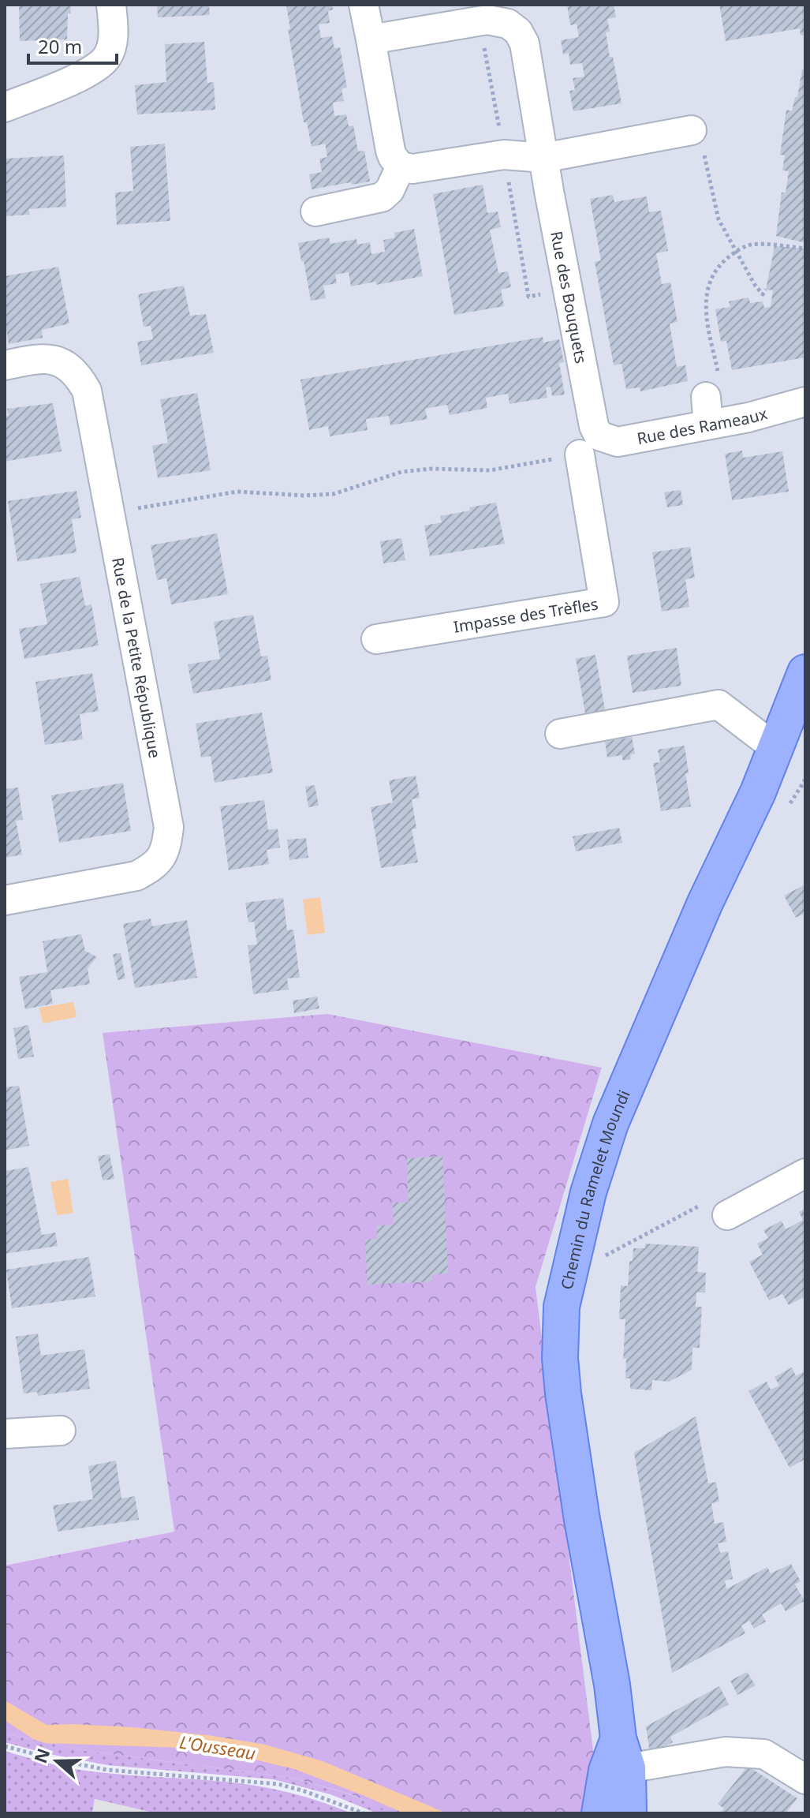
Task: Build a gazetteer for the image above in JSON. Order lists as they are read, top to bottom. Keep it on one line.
{"streets":{"main road":["Chemin du Ramelet Moundi"],"street":["Rue des Bouquets","Rue des Rameaux","Impasse des Trèfles","Rue de la Petite République"]},"crossings":[["Rue des Bouquets","Rue des Rameaux"],["Rue des Bouquets","Impasse des Trèfles"],["Rue des Rameaux","Impasse des Trèfles"]],"water":["L'Ousseau"],"scale_bar":"20 m","north":"left"}
